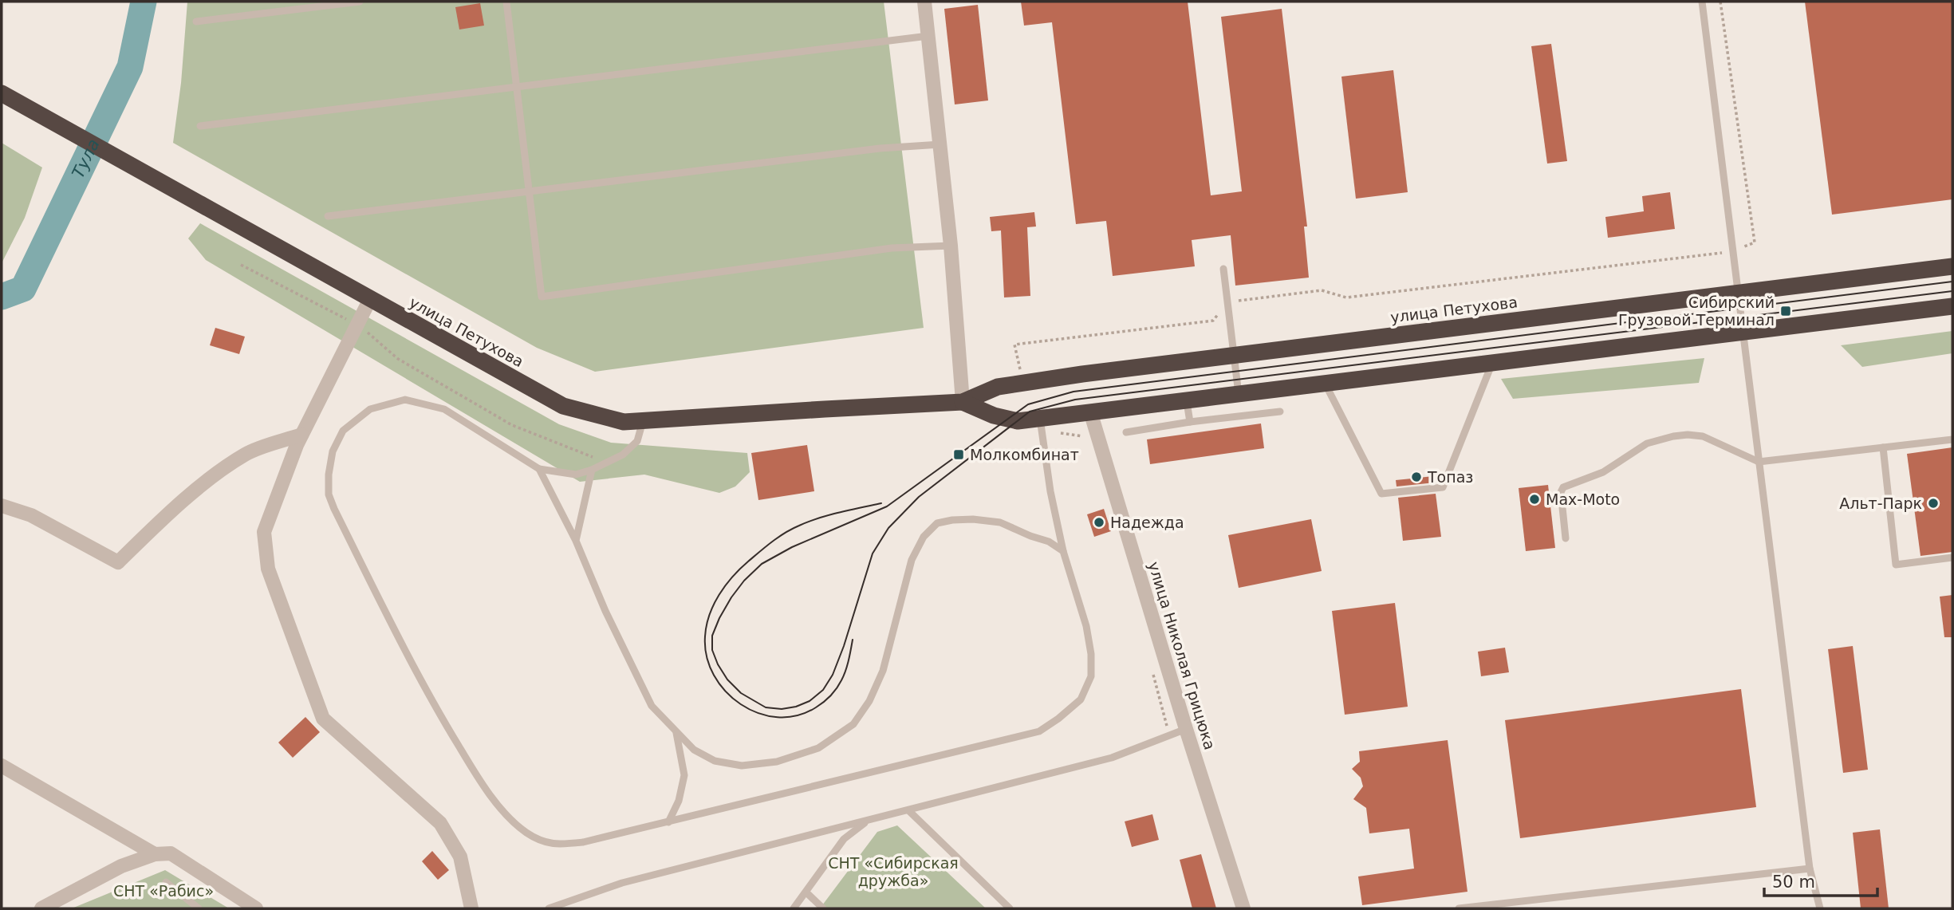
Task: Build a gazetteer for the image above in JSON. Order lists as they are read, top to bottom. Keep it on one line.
{"streets":{"highway":["улица Петухова"],"street":["улица Николая Грицюка"]},"crossings":[["улица Петухова","улица Николая Грицюка"]],"water":["Тула"],"parks":["СНТ «Сибирская дружба»","СНТ «Рабис»"],"places":{"transit":["Сибирский Грузовой Терминал","Молкомбинат"],"other":["Топаз","Max-Moto","Альт-Парк","Надежда"]},"scale_bar":"50 m"}
